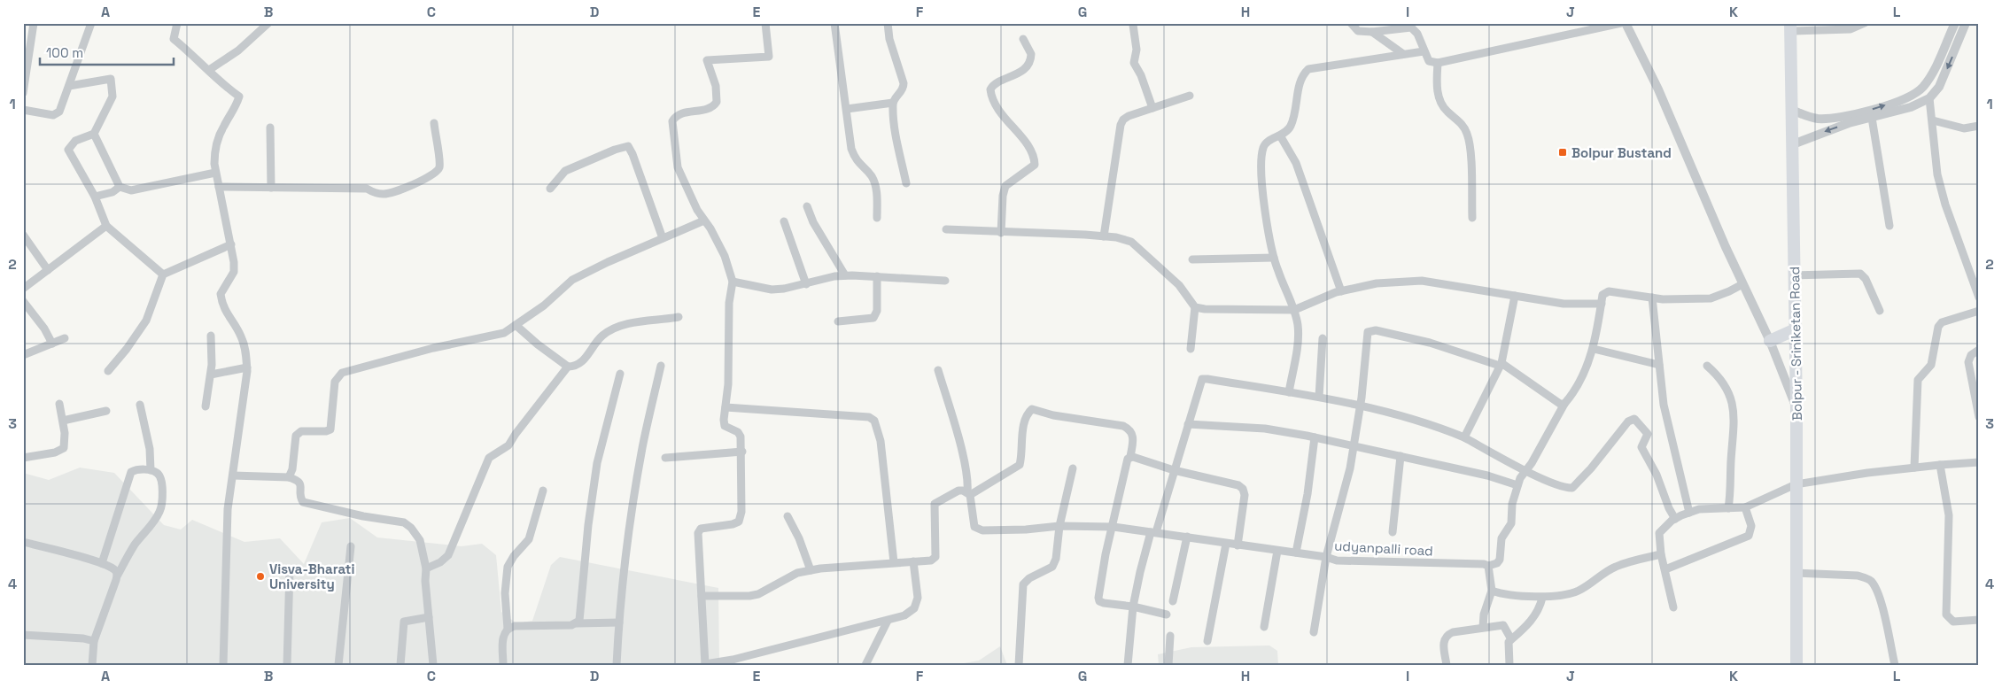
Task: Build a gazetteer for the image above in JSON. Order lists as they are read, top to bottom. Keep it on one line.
{"streets":{"main road":["Bolpur - Sriniketan Road"],"street":["udyanpalli road"]},"places":{"transit":["Bolpur Bustand"],"other":["Visva-Bharati University"]},"scale_bar":"100 m","grid":{"columns":["A","B","C","D","E","F","G","H","I","J","K","L"],"rows":["1","2","3","4"]}}
